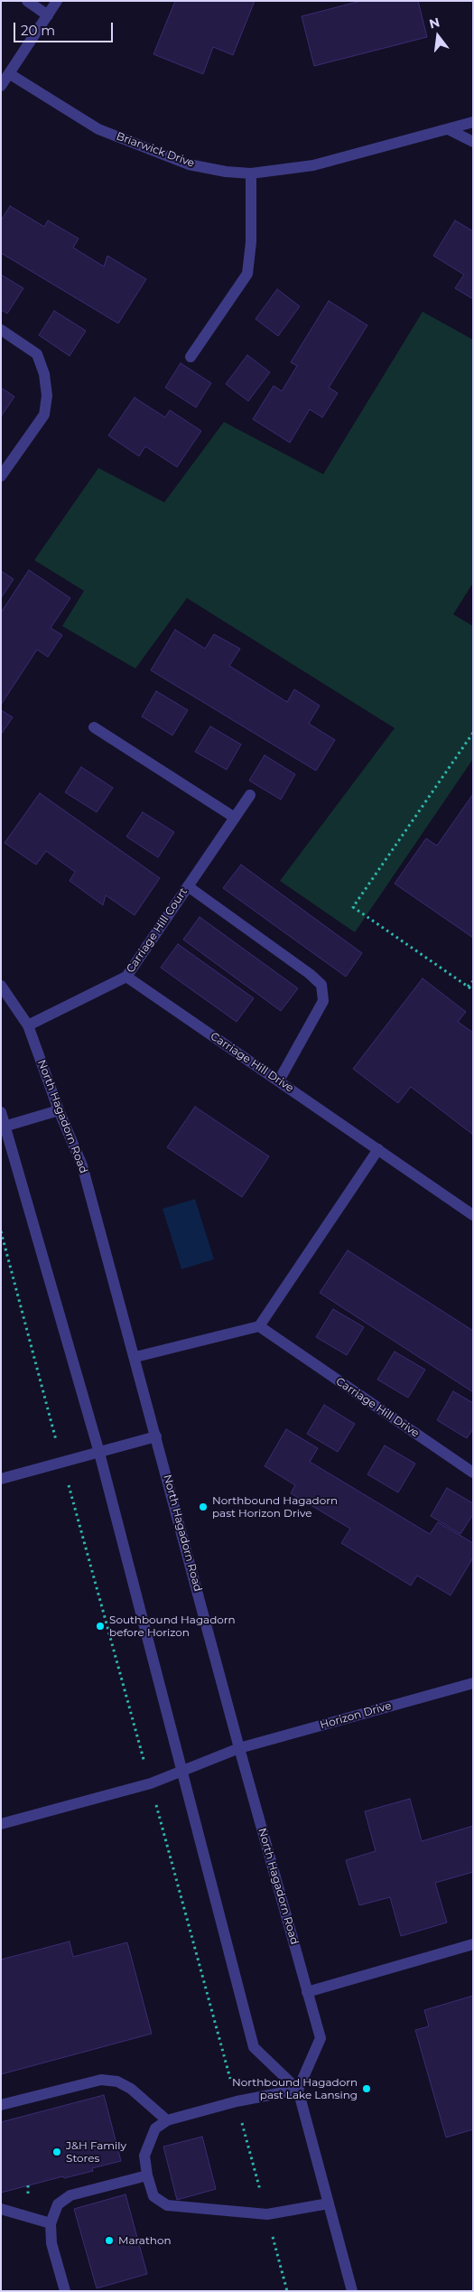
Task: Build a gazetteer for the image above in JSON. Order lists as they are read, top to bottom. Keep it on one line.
{"streets":{"street":["Briarwick Drive","Carriage Hill Court","Carriage Hill Drive","North Hagadorn Road","Horizon Drive"]},"crossings":[["Carriage Hill Court","Carriage Hill Drive"],["Carriage Hill Court","North Hagadorn Road"],["North Hagadorn Road","Horizon Drive"]],"places":["Northbound Hagadorn past Horizon Drive","Southbound Hagadorn before Horizon","Northbound Hagadorn past Lake Lansing","J&H Family Stores","Marathon"],"scale_bar":"20 m","north":"top"}
